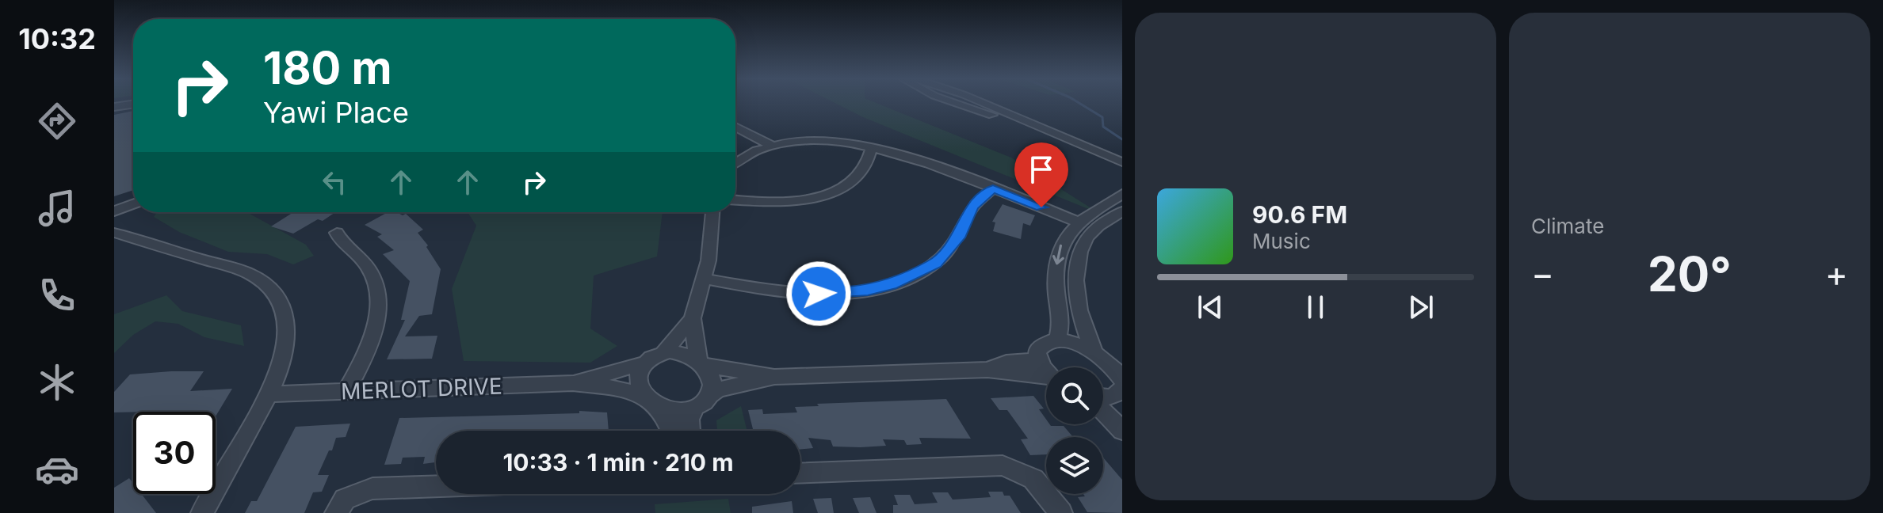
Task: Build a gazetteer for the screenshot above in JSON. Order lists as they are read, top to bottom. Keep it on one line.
{"streets":{"street":["MERLOT DRIVE"]},"page":{"tabs":"10:32","tile":"Climate","turn":["180 m","Yawi Place"],"song":["90.6 FM","Music"],"heat":["−","20°","+"],"limit":"30","trip":"10:33 · 1 min · 210 m"}}
